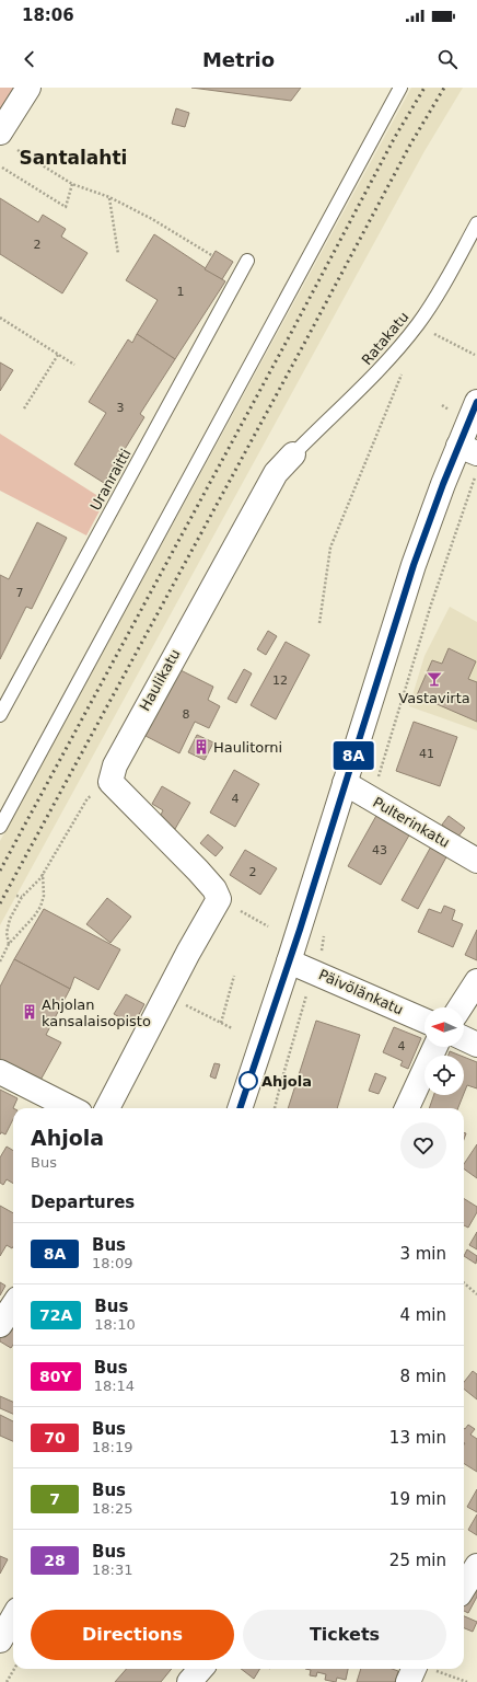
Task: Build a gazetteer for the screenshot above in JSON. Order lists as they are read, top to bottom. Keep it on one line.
{"streets":{"street":["Haulikatu","Pulterinkatu","Päivölänkatu"],"lane":["Ratakatu","Uranraitti"]},"crossings":[["Ratakatu","Haulikatu"]],"districts":["Santalahti"],"places":{"bar":["Vastavirta"],"building":["Haulitorni","Ahjolan kansalaisopisto"],"other":["Ahjola"]},"lines":["bus line 8A"],"house_numbers":["2","1","3","7","12","8","41","4","43","2","4"],"north":"left","page":{"status":"18:06","header":"Metrio","on_map":"8A","heading":[["Ahjola","Bus"],"Departures"],"list":[{"mark":"8A","name":"Bus","note":"18:09","value":"3 min"},{"mark":"72A","name":"Bus","note":"18:10","value":"4 min"},{"mark":"80Y","name":"Bus","note":"18:14","value":"8 min"},{"mark":"70","name":"Bus","note":"18:19","value":"13 min"},{"mark":"7","name":"Bus","note":"18:25","value":"19 min"},{"mark":"28","name":"Bus","note":"18:31","value":"25 min"}],"buttons":["Directions","Tickets"]}}
